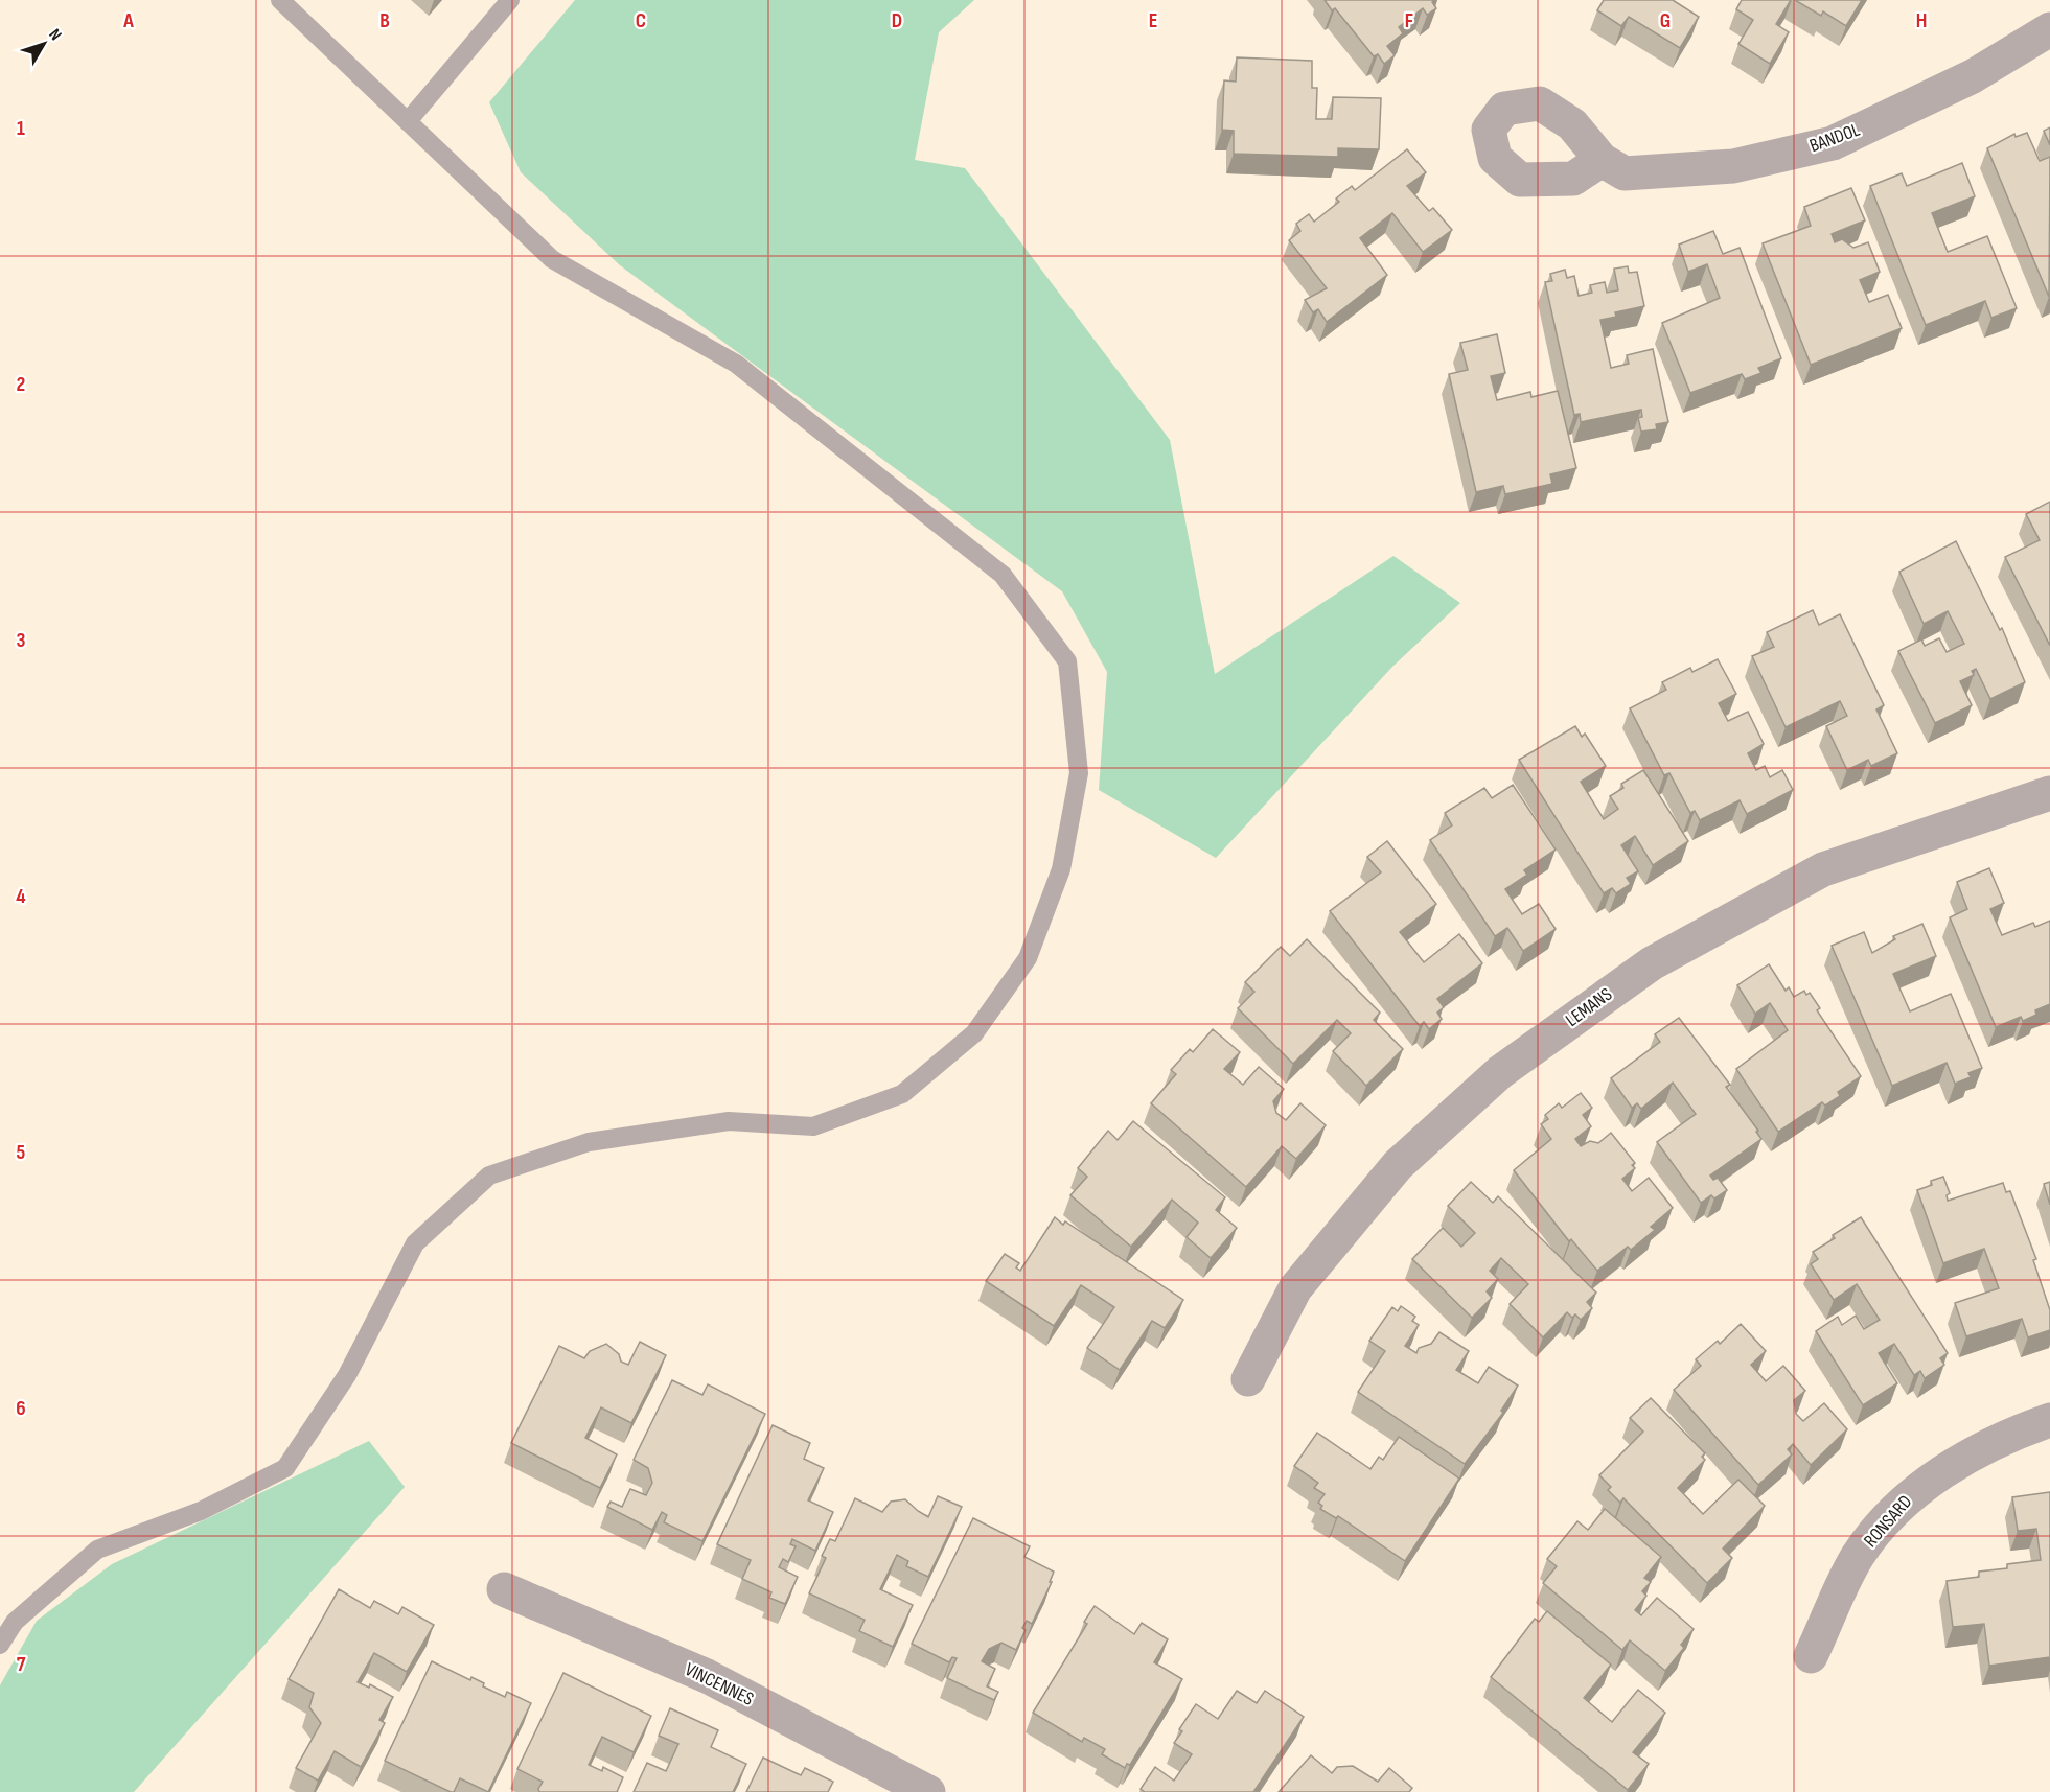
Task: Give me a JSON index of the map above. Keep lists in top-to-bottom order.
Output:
{
  "streets": {
    "street": [
      "BANDOL",
      "LEMANS",
      "RONSARD",
      "VINCENNES"
    ]
  },
  "north": "top right",
  "grid": {
    "columns": [
      "A",
      "B",
      "C",
      "D",
      "E",
      "F",
      "G",
      "H"
    ],
    "rows": [
      "1",
      "2",
      "3",
      "4",
      "5",
      "6",
      "7"
    ]
  }
}
